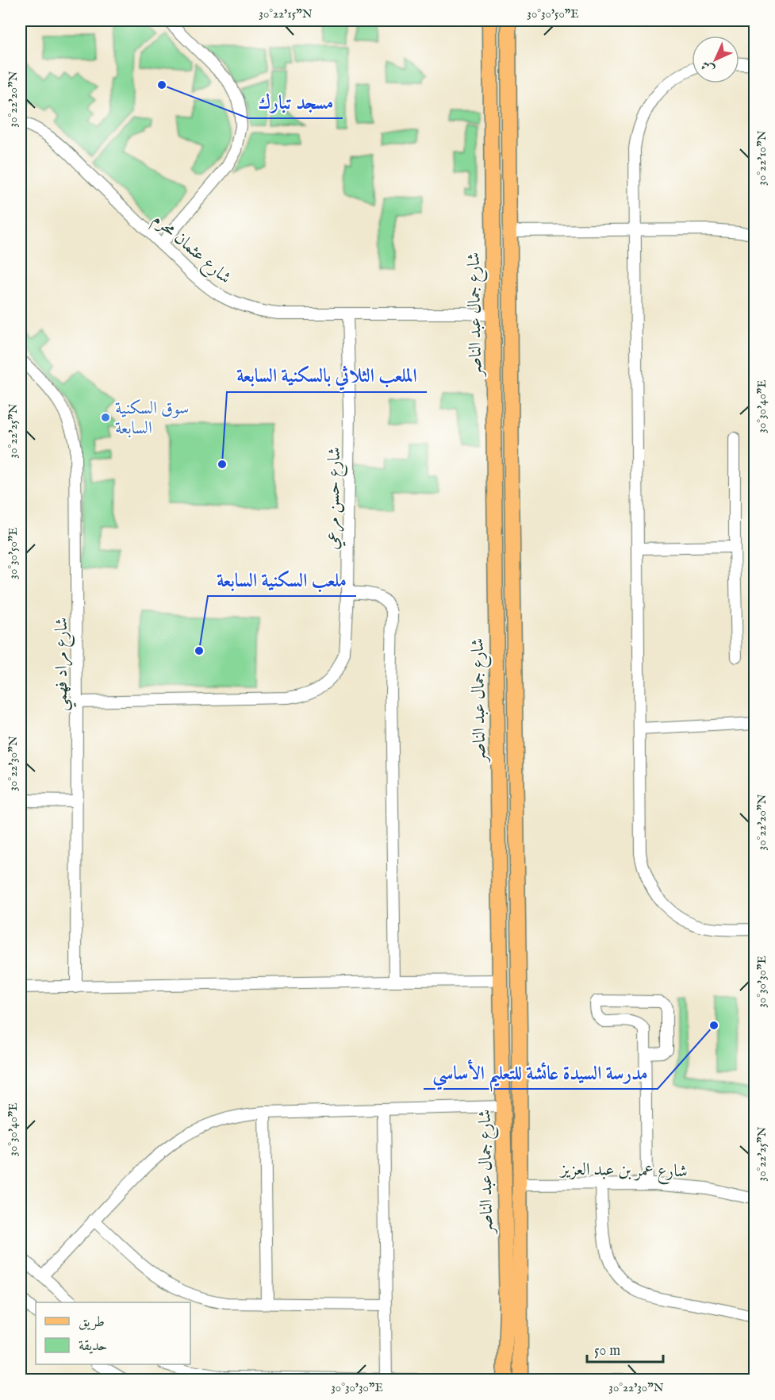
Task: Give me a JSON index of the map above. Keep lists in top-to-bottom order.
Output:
{
  "streets": {
    "main road": ["شارع جمال عبد الناصر"],
    "street": [
      "شارع عثمان محرم",
      "شارع حسن مرعي",
      "شارع مراد فهمي",
      "شارع عمر بن عبد العزيز"
    ]
  },
  "crossings": [
    ["شارع عثمان محرم", "شارع جمال عبد الناصر"],
    ["شارع عثمان محرم", "شارع حسن مرعي"],
    ["شارع جمال عبد الناصر", "شارع عمر بن عبد العزيز"],
    ["شارع حسن مرعي", "شارع مراد فهمي"]
  ],
  "places": [
    "مسجد تبارك",
    "سوق السكنية السابعة",
    "الملعب الثلاثي بالسكنية السابعة",
    "ملعب السكنية السابعة",
    "مدرسة السيدة عائشة للتعليم الأساسي"
  ],
  "legend": ["طريق", "حديقة"],
  "scale_bar": "50 m",
  "north": "bottom left",
  "coordinates": [
    "30°22'15\"N",
    "30°30'50\"E",
    "30°22'20\"N",
    "30°22'10\"N",
    "30°30'40\"E",
    "30°22'25\"N",
    "30°22'30\"N",
    "30°30'30\"E"
  ]
}
